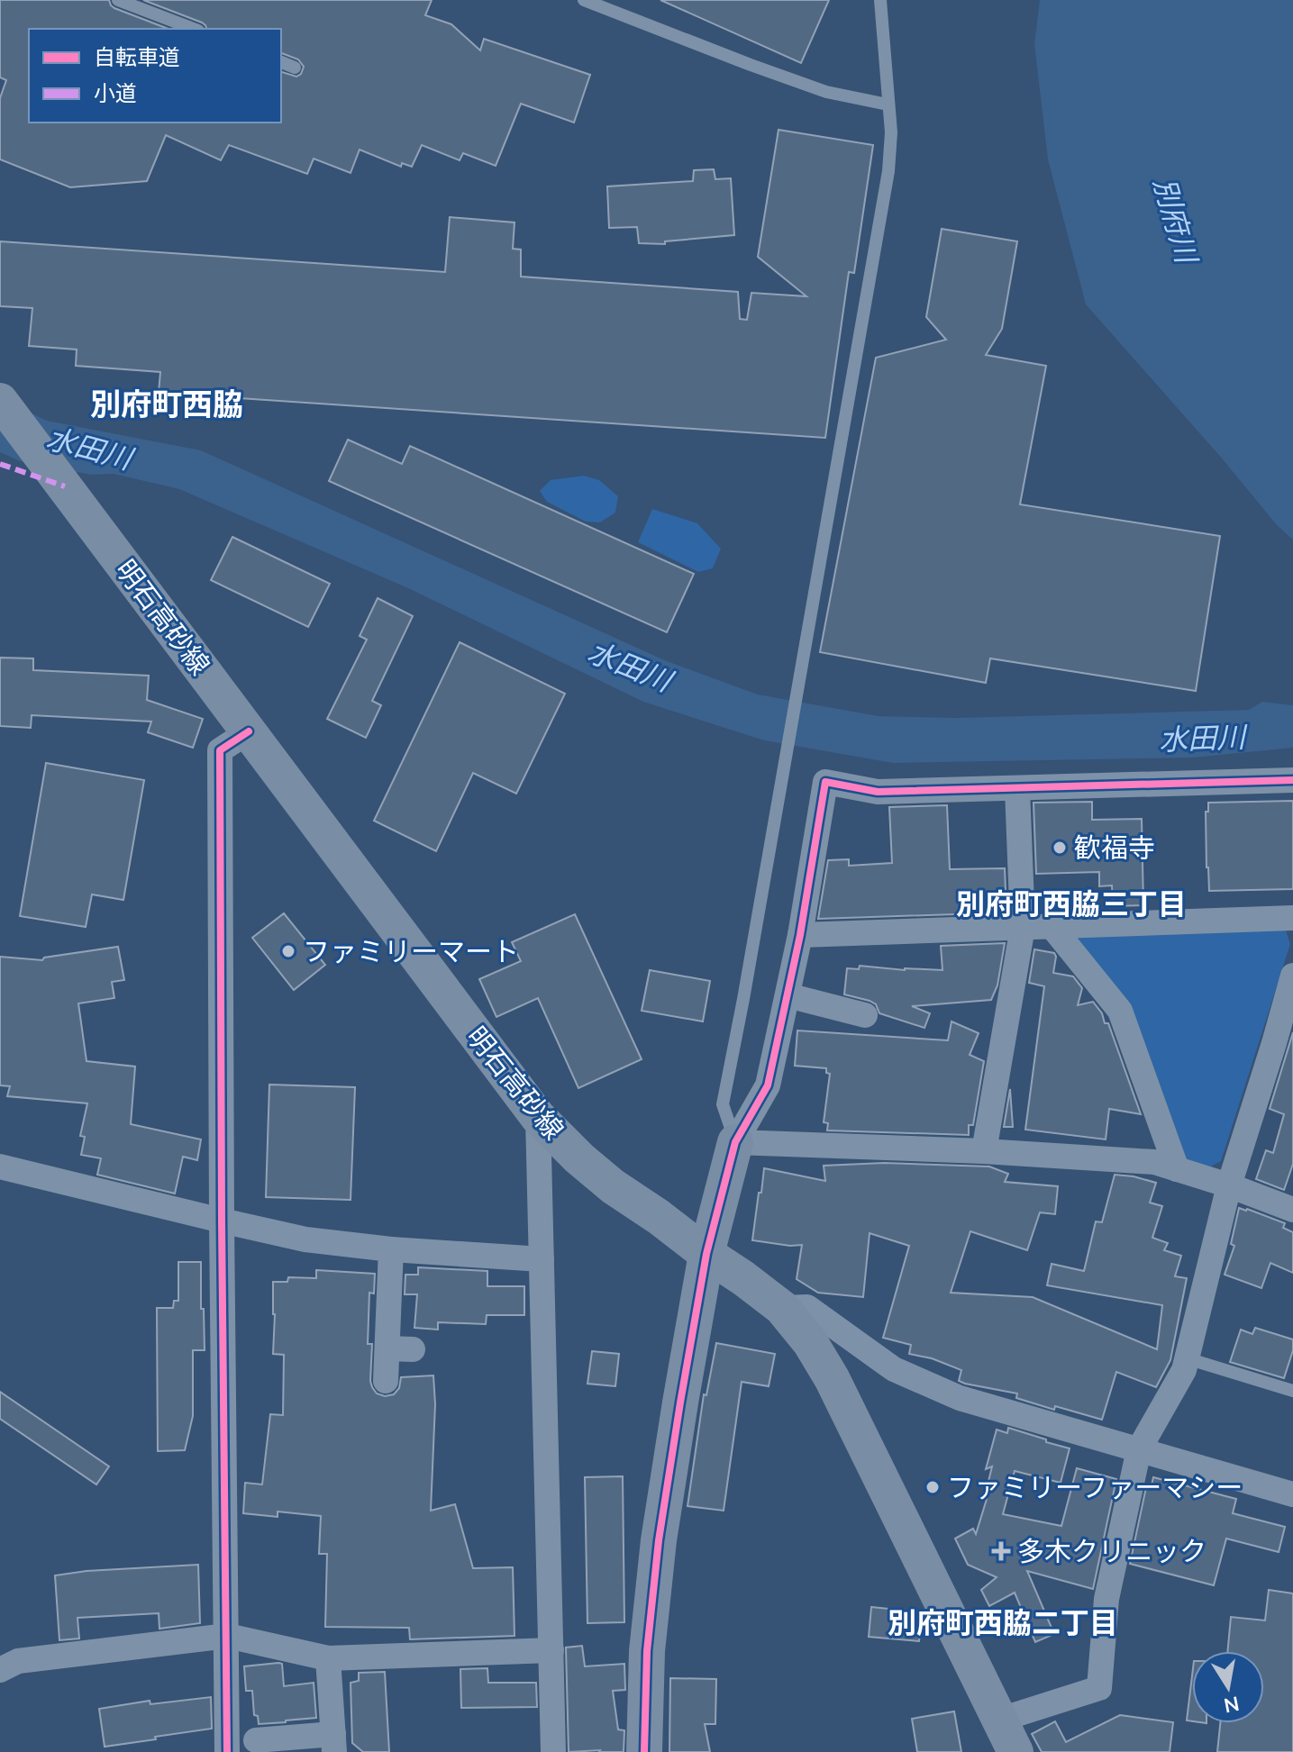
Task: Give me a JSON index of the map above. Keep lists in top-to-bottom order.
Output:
{
  "streets": {
    "main road": ["明石高砂線"]
  },
  "districts": ["別府町西脇", "別府町西脇三丁目", "別府町西脇二丁目"],
  "water": ["別府川", "水田川"],
  "places": {
    "other": ["歓福寺", "ファミリーマート", "ファミリーファーマシー"],
    "health": ["多木クリニック"]
  },
  "legend": ["自転車道", "小道"],
  "north": "bottom"
}
